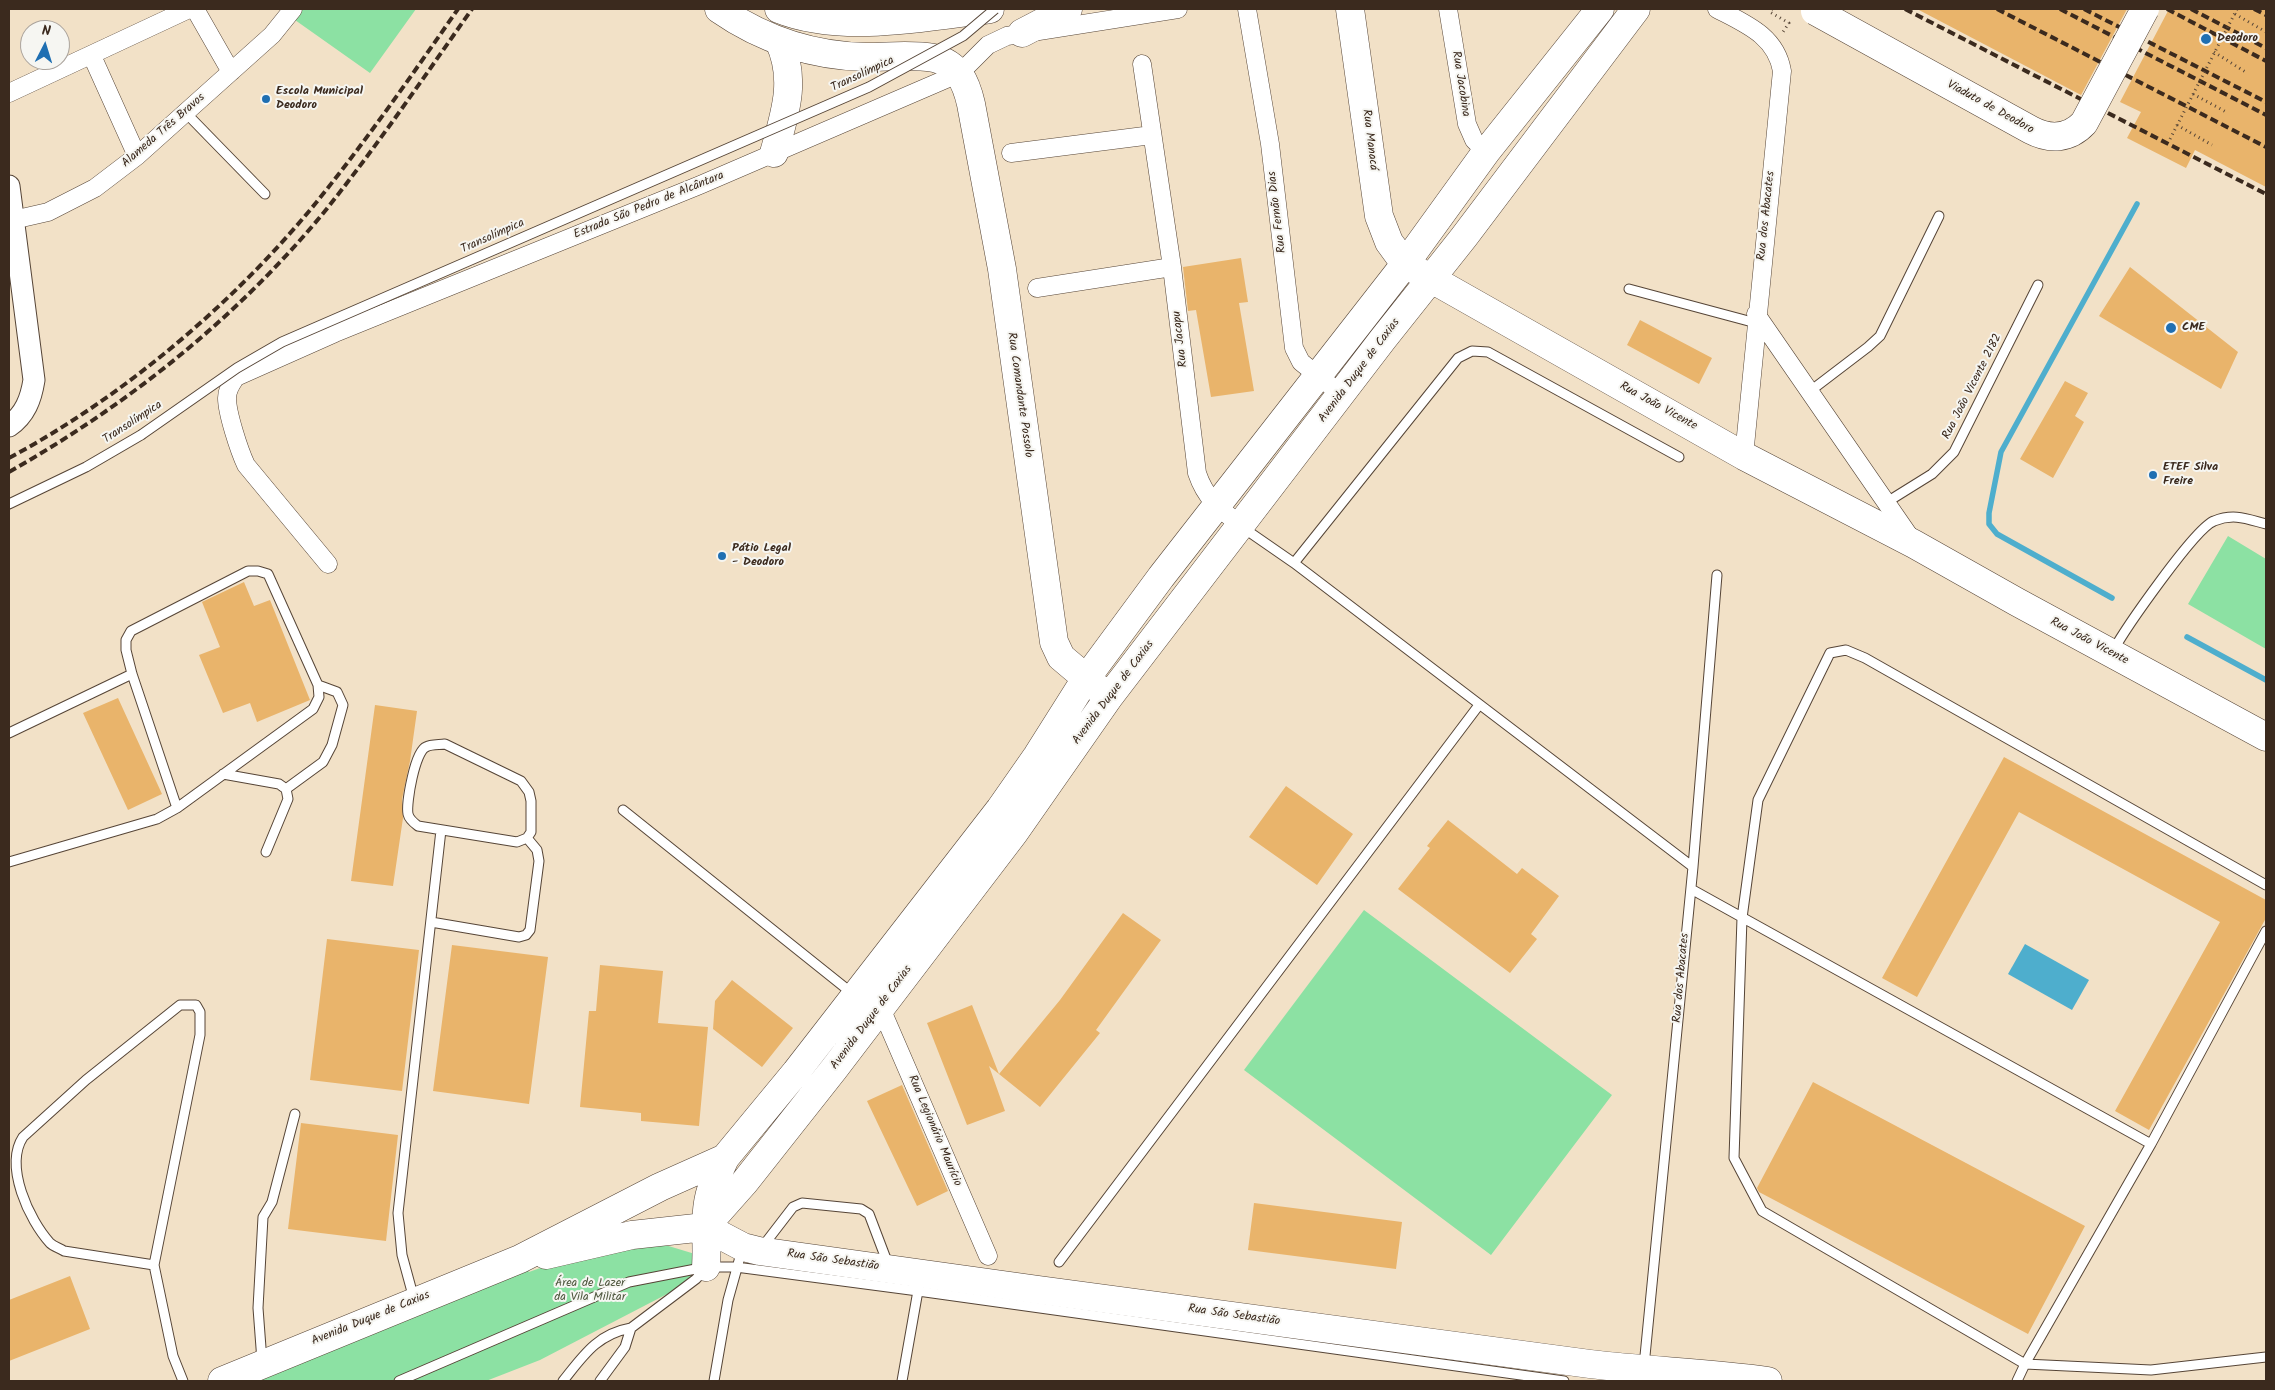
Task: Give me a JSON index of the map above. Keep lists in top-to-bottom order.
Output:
{
  "streets": {
    "main road": [
      "Viaduto de Deodoro",
      "Rua Manacá",
      "Avenida Duque de Caxias",
      "Rua Comandante Possolo",
      "Rua João Vicente",
      "Rua São Sebastião"
    ],
    "street": [
      "Rua Jacobina",
      "Alameda Três Bravos",
      "Estrada São Pedro de Alcântara",
      "Rua Fernão Dias",
      "Rua dos Abacates",
      "Rua Jacapu",
      "Rua Legionário Maurício"
    ],
    "lane": ["Transolímpica", "Rua João Vicente 2182"]
  },
  "crossings": [
    ["Rua Jacobina", "Avenida Duque de Caxias"],
    ["Rua Manacá", "Avenida Duque de Caxias"],
    ["Rua Manacá", "Rua João Vicente"],
    ["Estrada São Pedro de Alcântara", "Rua Comandante Possolo"],
    ["Rua Fernão Dias", "Avenida Duque de Caxias"],
    ["Rua dos Abacates", "Rua João Vicente"],
    ["Rua dos Abacates", "Rua São Sebastião"],
    ["Rua Jacapu", "Avenida Duque de Caxias"],
    ["Avenida Duque de Caxias", "Rua Comandante Possolo"],
    ["Avenida Duque de Caxias", "Rua João Vicente"],
    ["Avenida Duque de Caxias", "Rua Legionário Maurício"],
    ["Avenida Duque de Caxias", "Rua São Sebastião"],
    ["Rua João Vicente 2182", "Rua João Vicente"]
  ],
  "parks": ["Área de Lazer da Vila Militar"],
  "places": [
    "Deodoro",
    "Escola Municipal Deodoro",
    "CME",
    "ETEF Silva Freire",
    "Pátio Legal - Deodoro"
  ],
  "north": "top"
}
